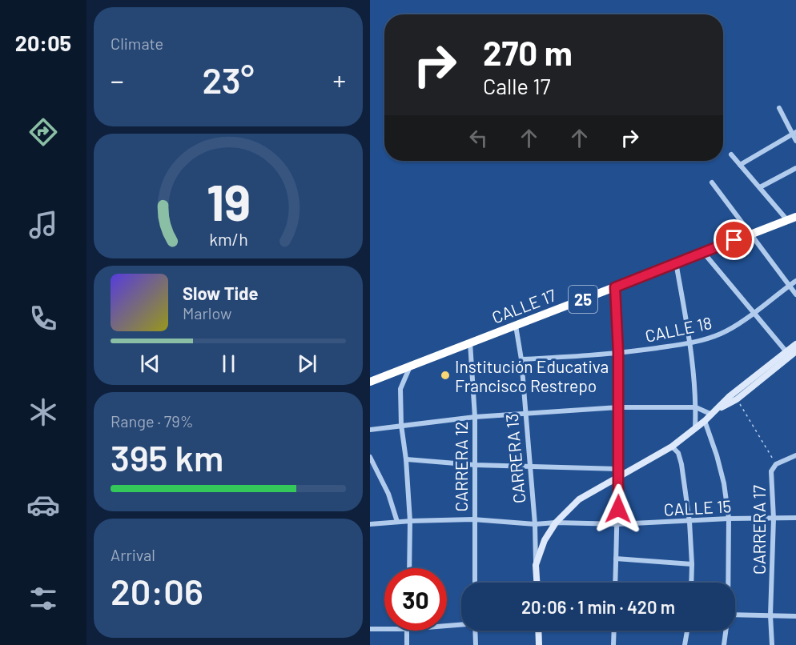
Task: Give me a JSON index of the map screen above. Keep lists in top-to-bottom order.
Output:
{
  "streets": {
    "highway": ["25", "CALLE 17"],
    "street": [
      "CALLE 18",
      "CARRERA 13",
      "CARRERA 12",
      "CALLE 15",
      "CARRERA 17"
    ]
  },
  "crossings": [
    ["CALLE 17", "CARRERA 13"],
    ["CALLE 17", "CARRERA 12"],
    ["CALLE 18", "CARRERA 13"],
    ["CARRERA 13", "CALLE 15"],
    ["CARRERA 12", "CALLE 15"],
    ["CALLE 15", "CARRERA 17"]
  ],
  "places": ["Institución Educativa Francisco Restrepo"],
  "page": {
    "tabs": "20:05",
    "tile": [
      "Climate",
      ["Range · 79%", "395 km"],
      ["Arrival", "20:06"]
    ],
    "turn": ["270 m", "Calle 17"],
    "heat": ["−", "23°", "+"],
    "song": ["Slow Tide", "Marlow"],
    "limit": "30",
    "trip": "20:06 · 1 min · 420 m",
    "gauge": ["19", "km/h"]
  }
}
